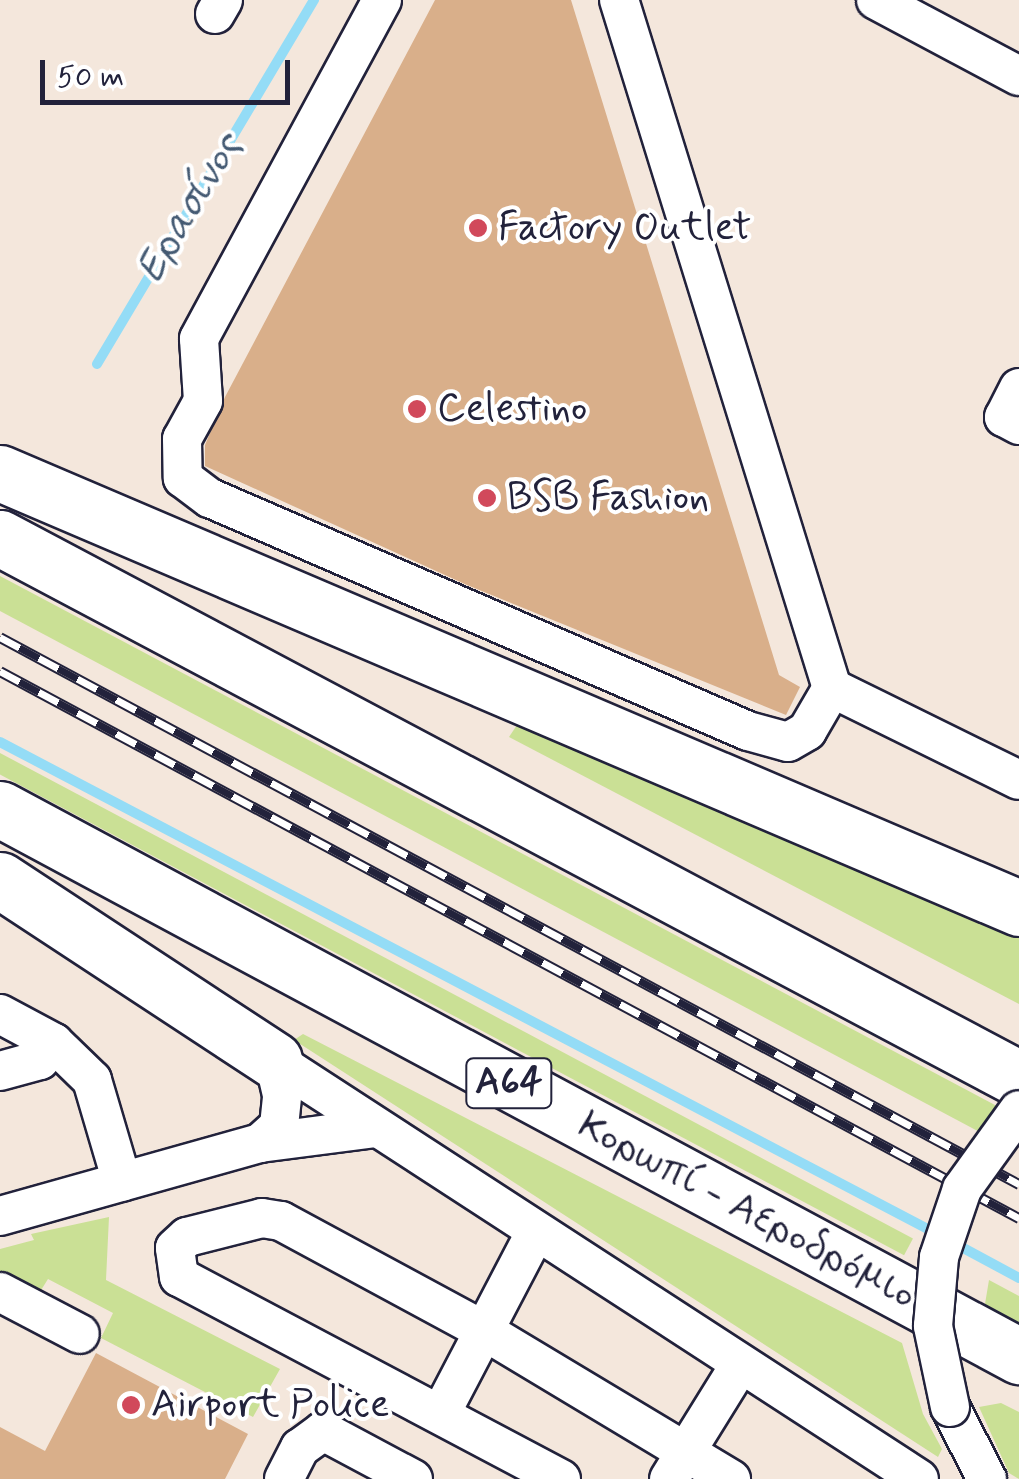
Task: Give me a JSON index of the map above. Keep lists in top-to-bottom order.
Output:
{
  "streets": {
    "highway": ["Α64", "Κορωπί - Αεροδρόμιο"]
  },
  "water": ["Ερασίνος"],
  "places": [
    "Factory Outlet",
    "Celestino",
    "BSB Fashion",
    "Airport Police"
  ],
  "scale_bar": "50 m"
}
